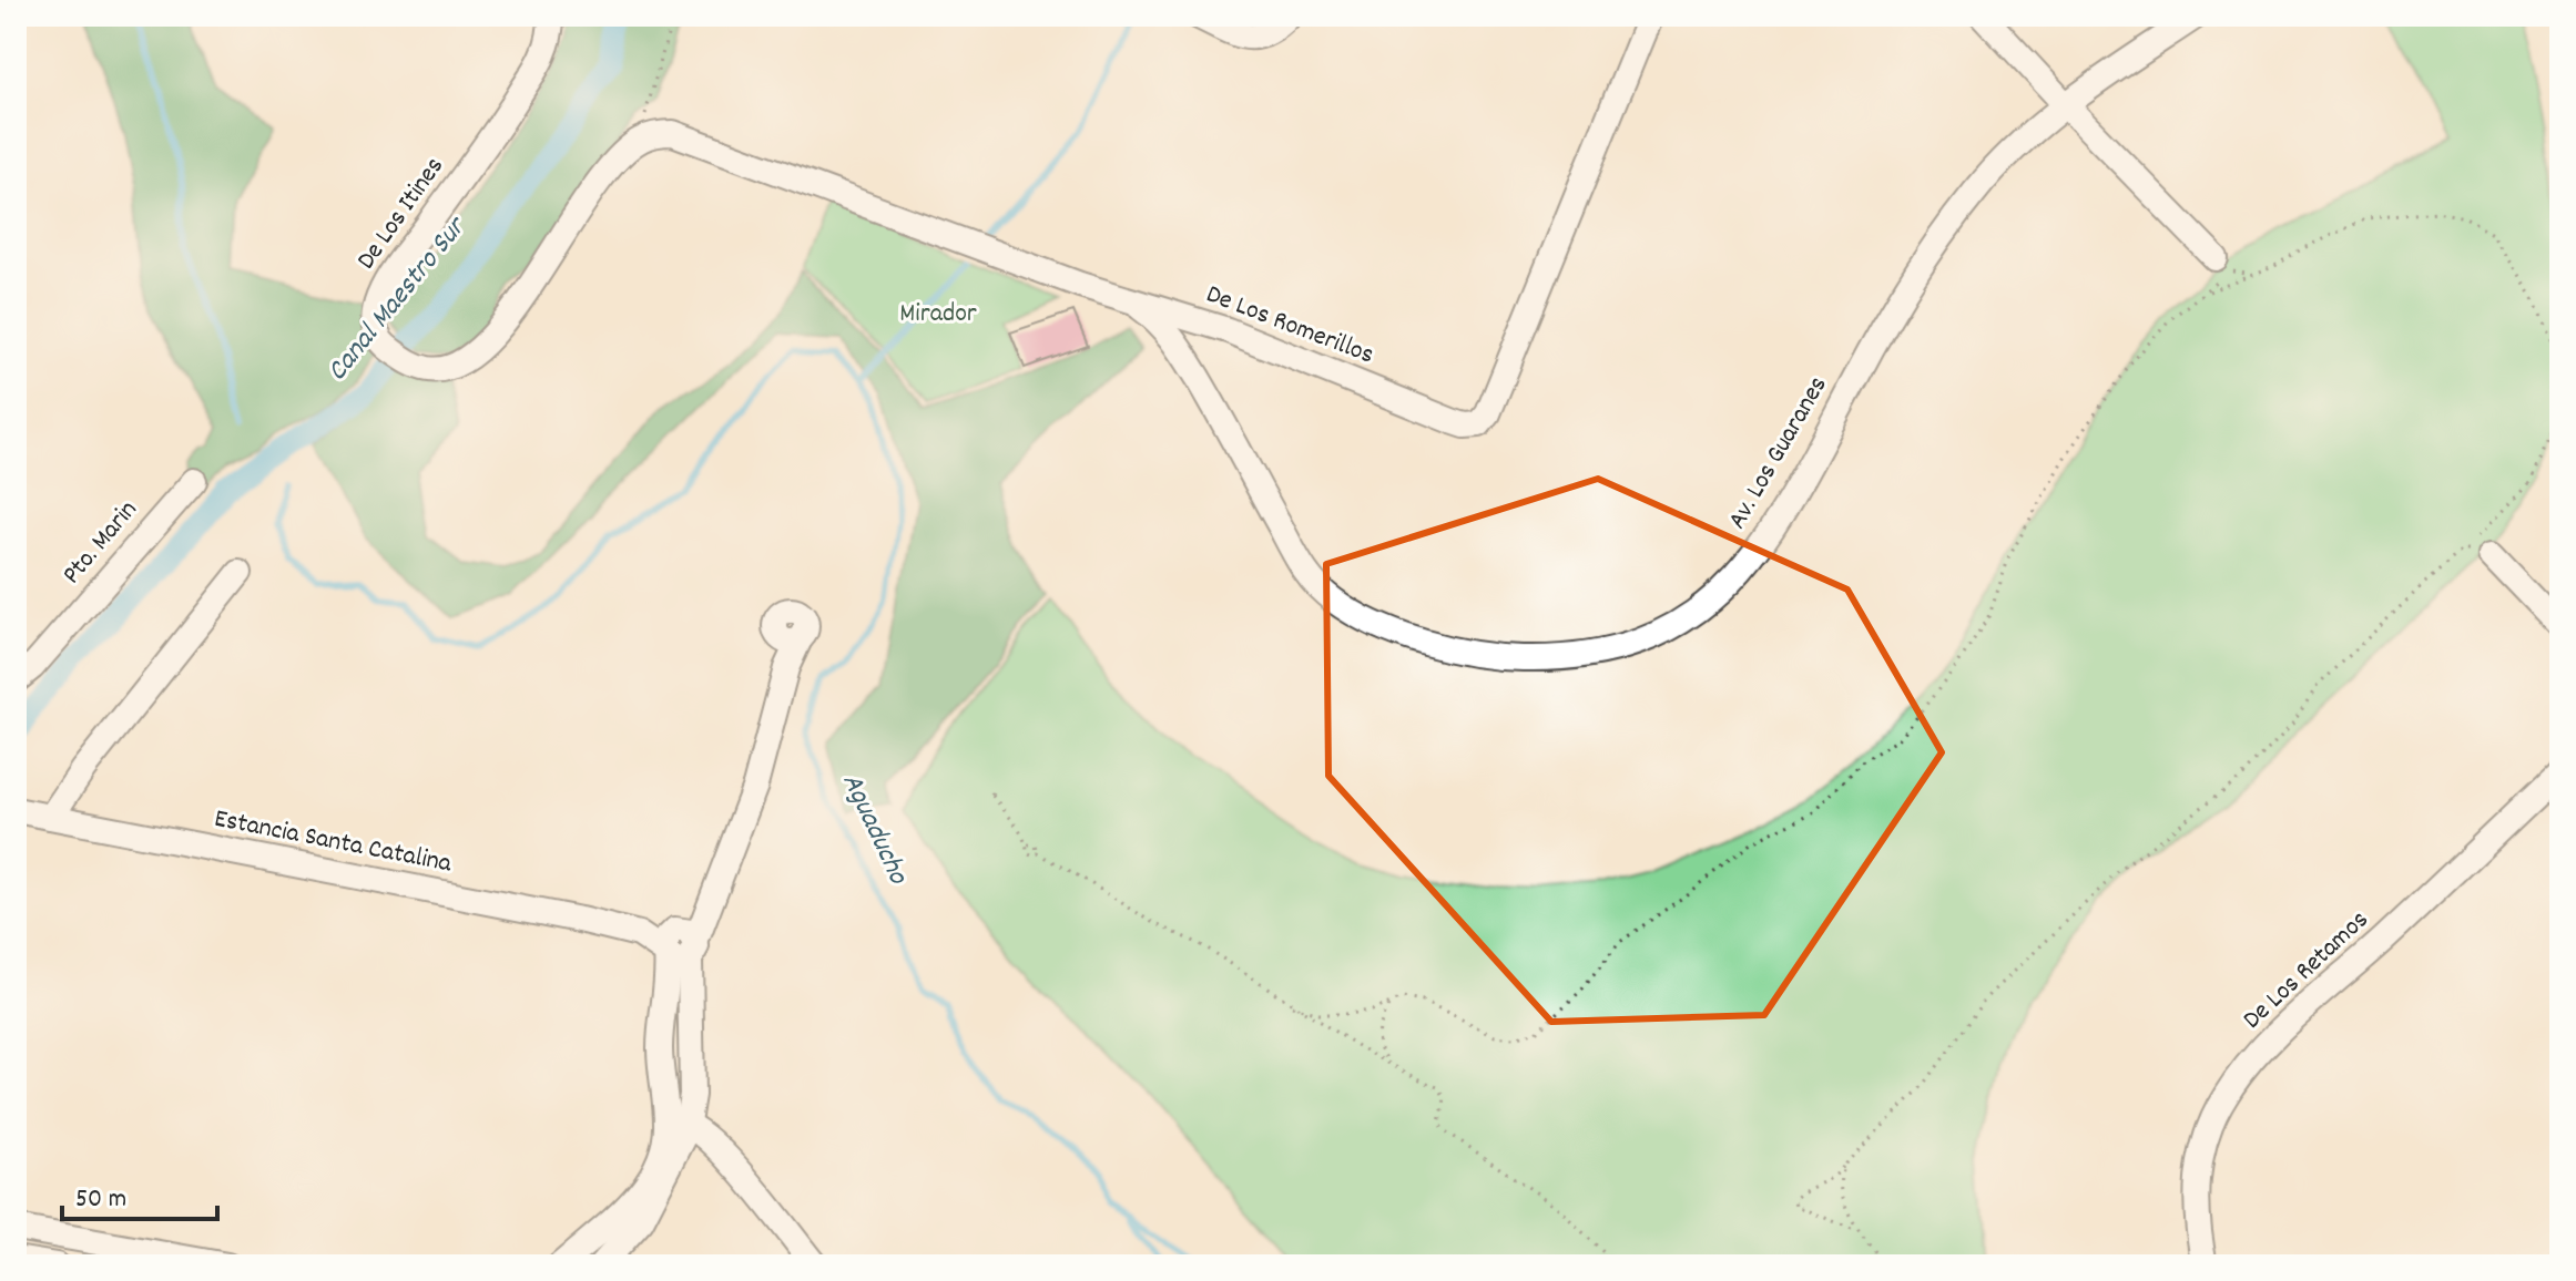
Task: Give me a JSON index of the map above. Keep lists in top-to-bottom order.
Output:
{
  "streets": {
    "street": [
      "De Los Itines",
      "De Los Romerillos",
      "Av. Los Guaranes",
      "Pto. Marin",
      "Estancia Santa Catalina",
      "De Los Retamos"
    ]
  },
  "crossings": [
    ["De Los Itines", "De Los Romerillos"],
    ["De Los Romerillos", "Av. Los Guaranes"]
  ],
  "water": ["Canal Maestro Sur", "Aguaducho"],
  "parks": ["Mirador"],
  "scale_bar": "50 m"
}
